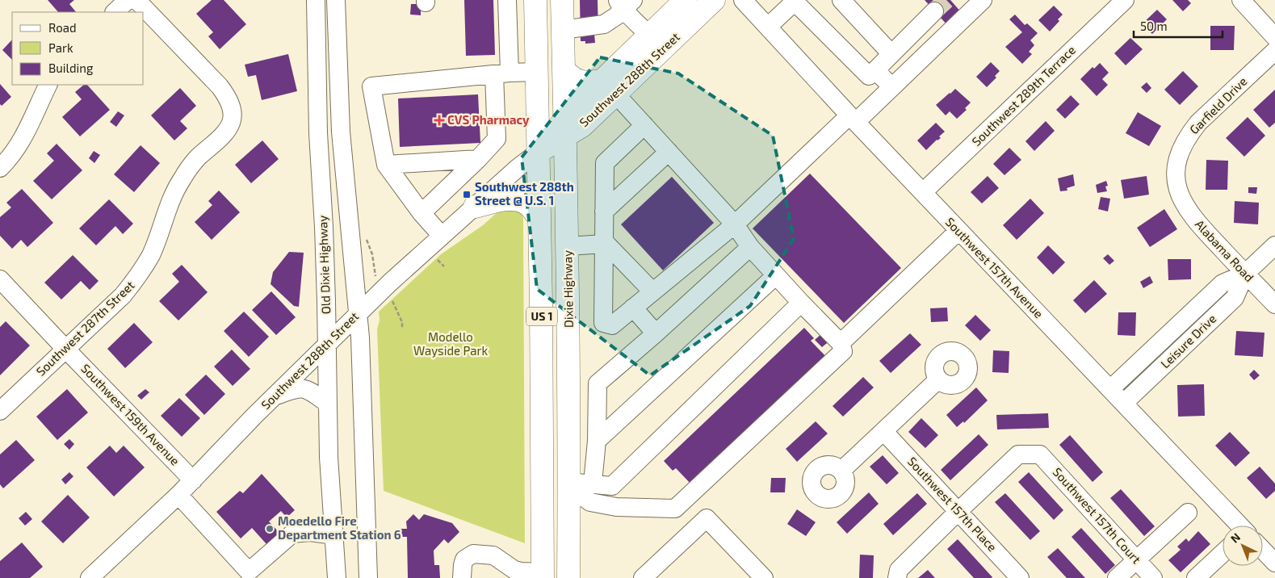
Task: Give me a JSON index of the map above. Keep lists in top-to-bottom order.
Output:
{
  "streets": {
    "main road": ["Southwest 288th Street", "Dixie Highway", "US 1"],
    "street": [
      "Southwest 289th Terrace",
      "Garfield Drive",
      "Alabama Road",
      "Old Dixie Highway",
      "Southwest 157th Avenue",
      "Southwest 287th Street",
      "Leisure Drive",
      "Southwest 159th Avenue",
      "Southwest 157th Place",
      "Southwest 157th Court"
    ]
  },
  "crossings": [
    ["Southwest 288th Street", "Old Dixie Highway"],
    ["Southwest 288th Street", "Dixie Highway"],
    ["Southwest 288th Street", "US 1"],
    ["Southwest 288th Street", "Southwest 159th Avenue"],
    ["Southwest 289th Terrace", "Southwest 157th Avenue"],
    ["Garfield Drive", "Alabama Road"],
    ["Alabama Road", "Leisure Drive"],
    ["Southwest 157th Avenue", "Leisure Drive"],
    ["Southwest 287th Street", "Southwest 159th Avenue"],
    ["Southwest 157th Place", "Southwest 157th Court"]
  ],
  "parks": ["Modello Wayside Park"],
  "places": {
    "health": ["CVS Pharmacy"],
    "transit": ["Southwest 288th Street @ U.S. 1"],
    "other": ["Moedello Fire Department Station 6"]
  },
  "legend": ["Road", "Park", "Building"],
  "scale_bar": "50 m",
  "north": "top left"
}
